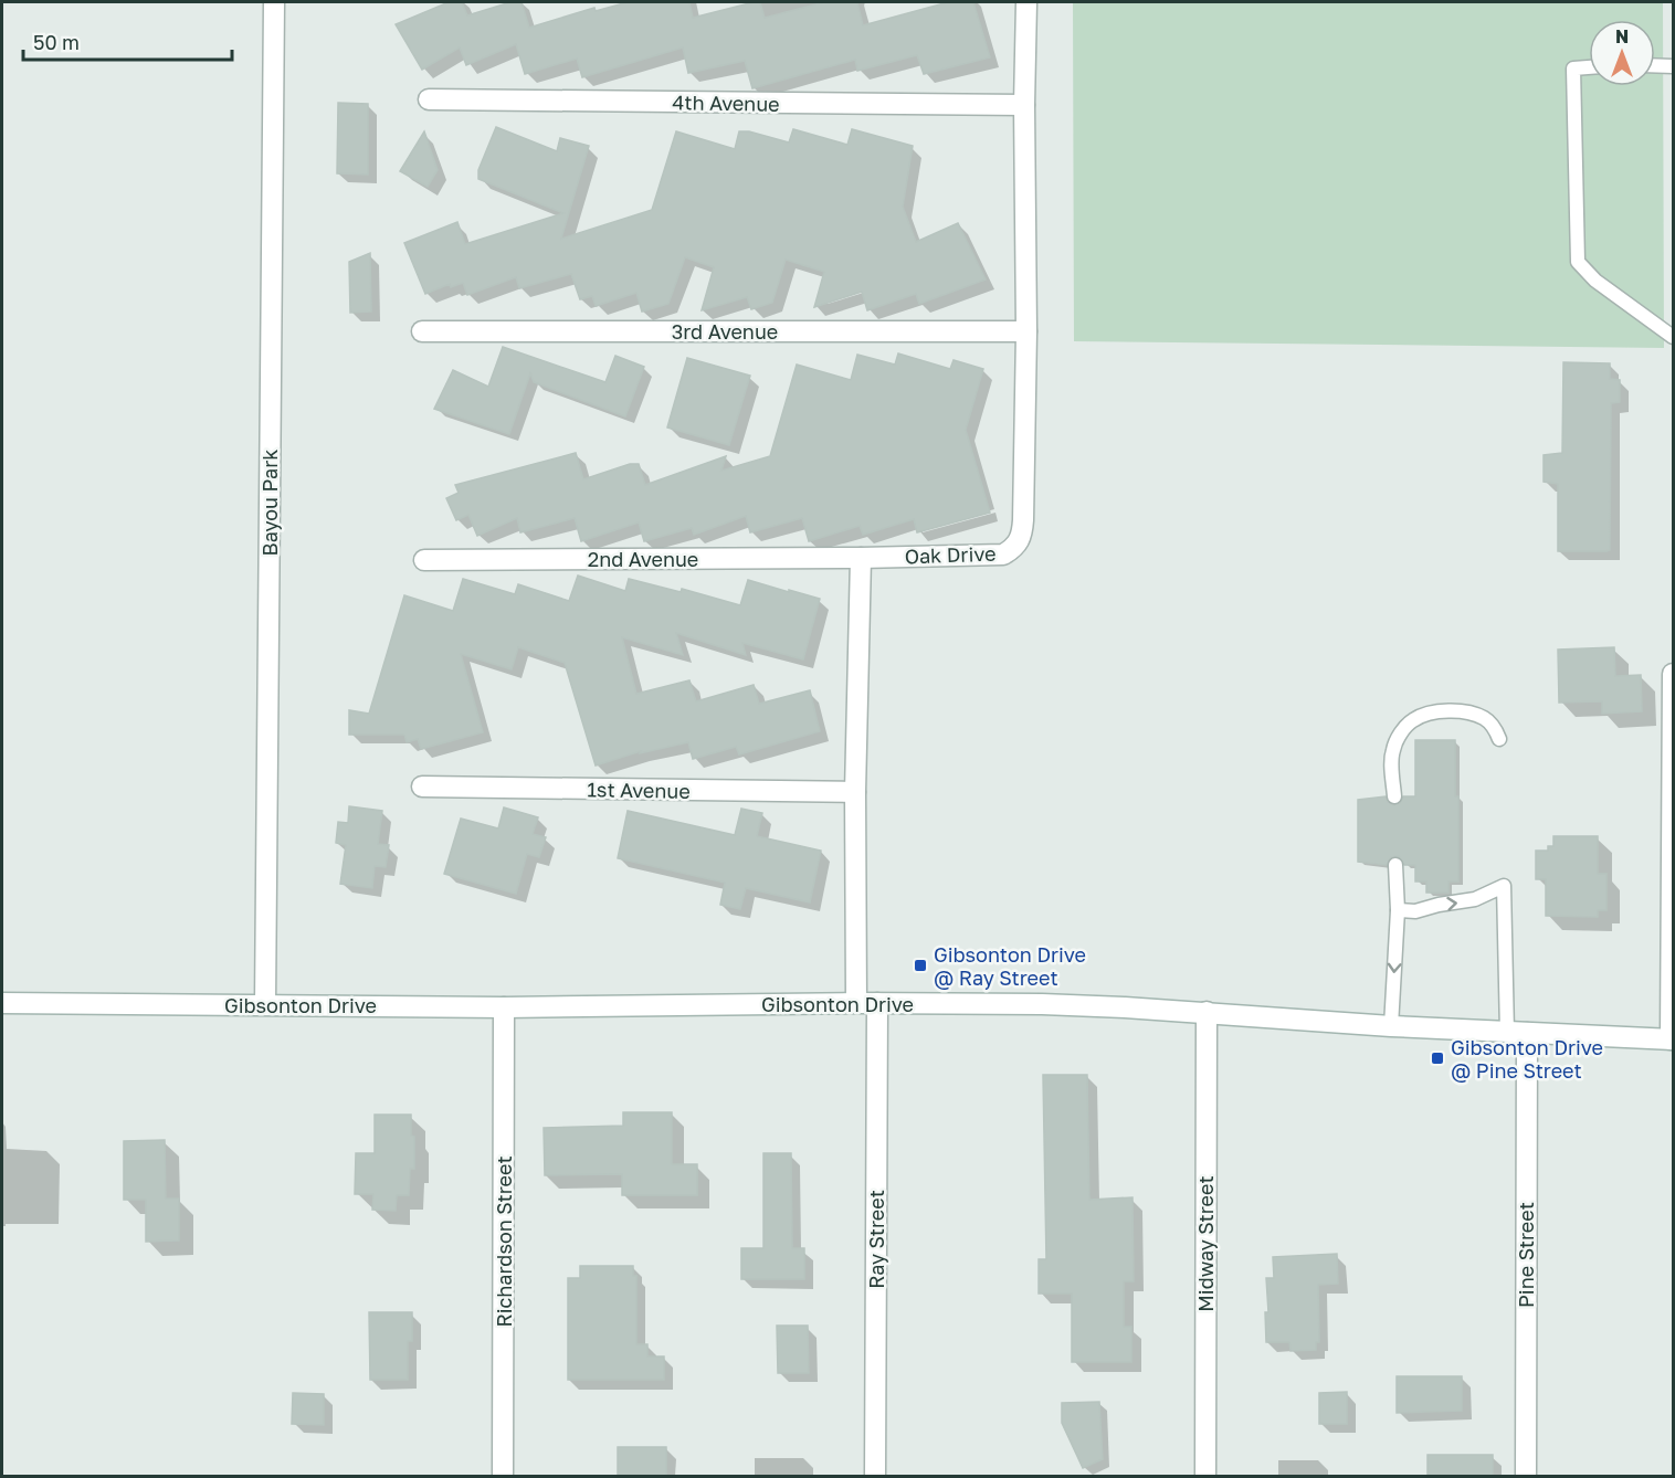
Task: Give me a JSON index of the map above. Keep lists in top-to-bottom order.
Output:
{
  "streets": {
    "street": [
      "4th Avenue",
      "3rd Avenue",
      "Bayou Park",
      "Oak Drive",
      "2nd Avenue",
      "1st Avenue",
      "Gibsonton Drive",
      "Ray Street",
      "Richardson Street",
      "Midway Street",
      "Pine Street"
    ]
  },
  "crossings": [
    ["4th Avenue", "Oak Drive"],
    ["3rd Avenue", "Oak Drive"],
    ["Bayou Park", "Gibsonton Drive"],
    ["Oak Drive", "2nd Avenue"],
    ["Gibsonton Drive", "Ray Street"],
    ["Gibsonton Drive", "Richardson Street"],
    ["Gibsonton Drive", "Midway Street"],
    ["Gibsonton Drive", "Pine Street"]
  ],
  "places": {
    "transit": ["Gibsonton Drive @ Ray Street", "Gibsonton Drive @ Pine Street"]
  },
  "scale_bar": "50 m",
  "north": "top"
}
